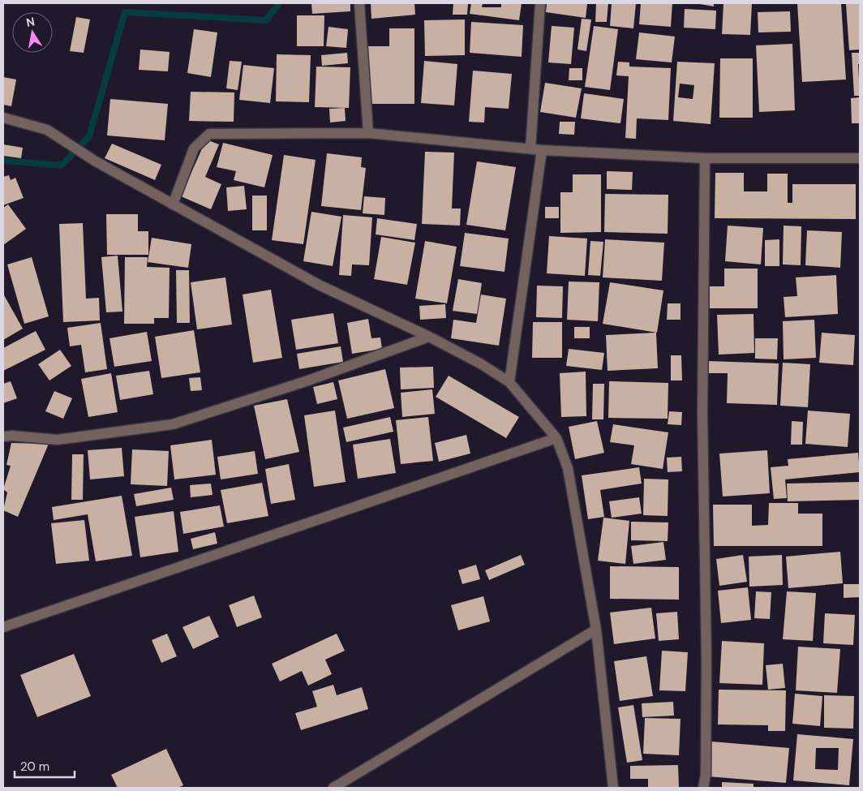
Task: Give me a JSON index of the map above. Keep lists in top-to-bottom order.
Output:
{
  "scale_bar": "20 m",
  "north": "top"
}
